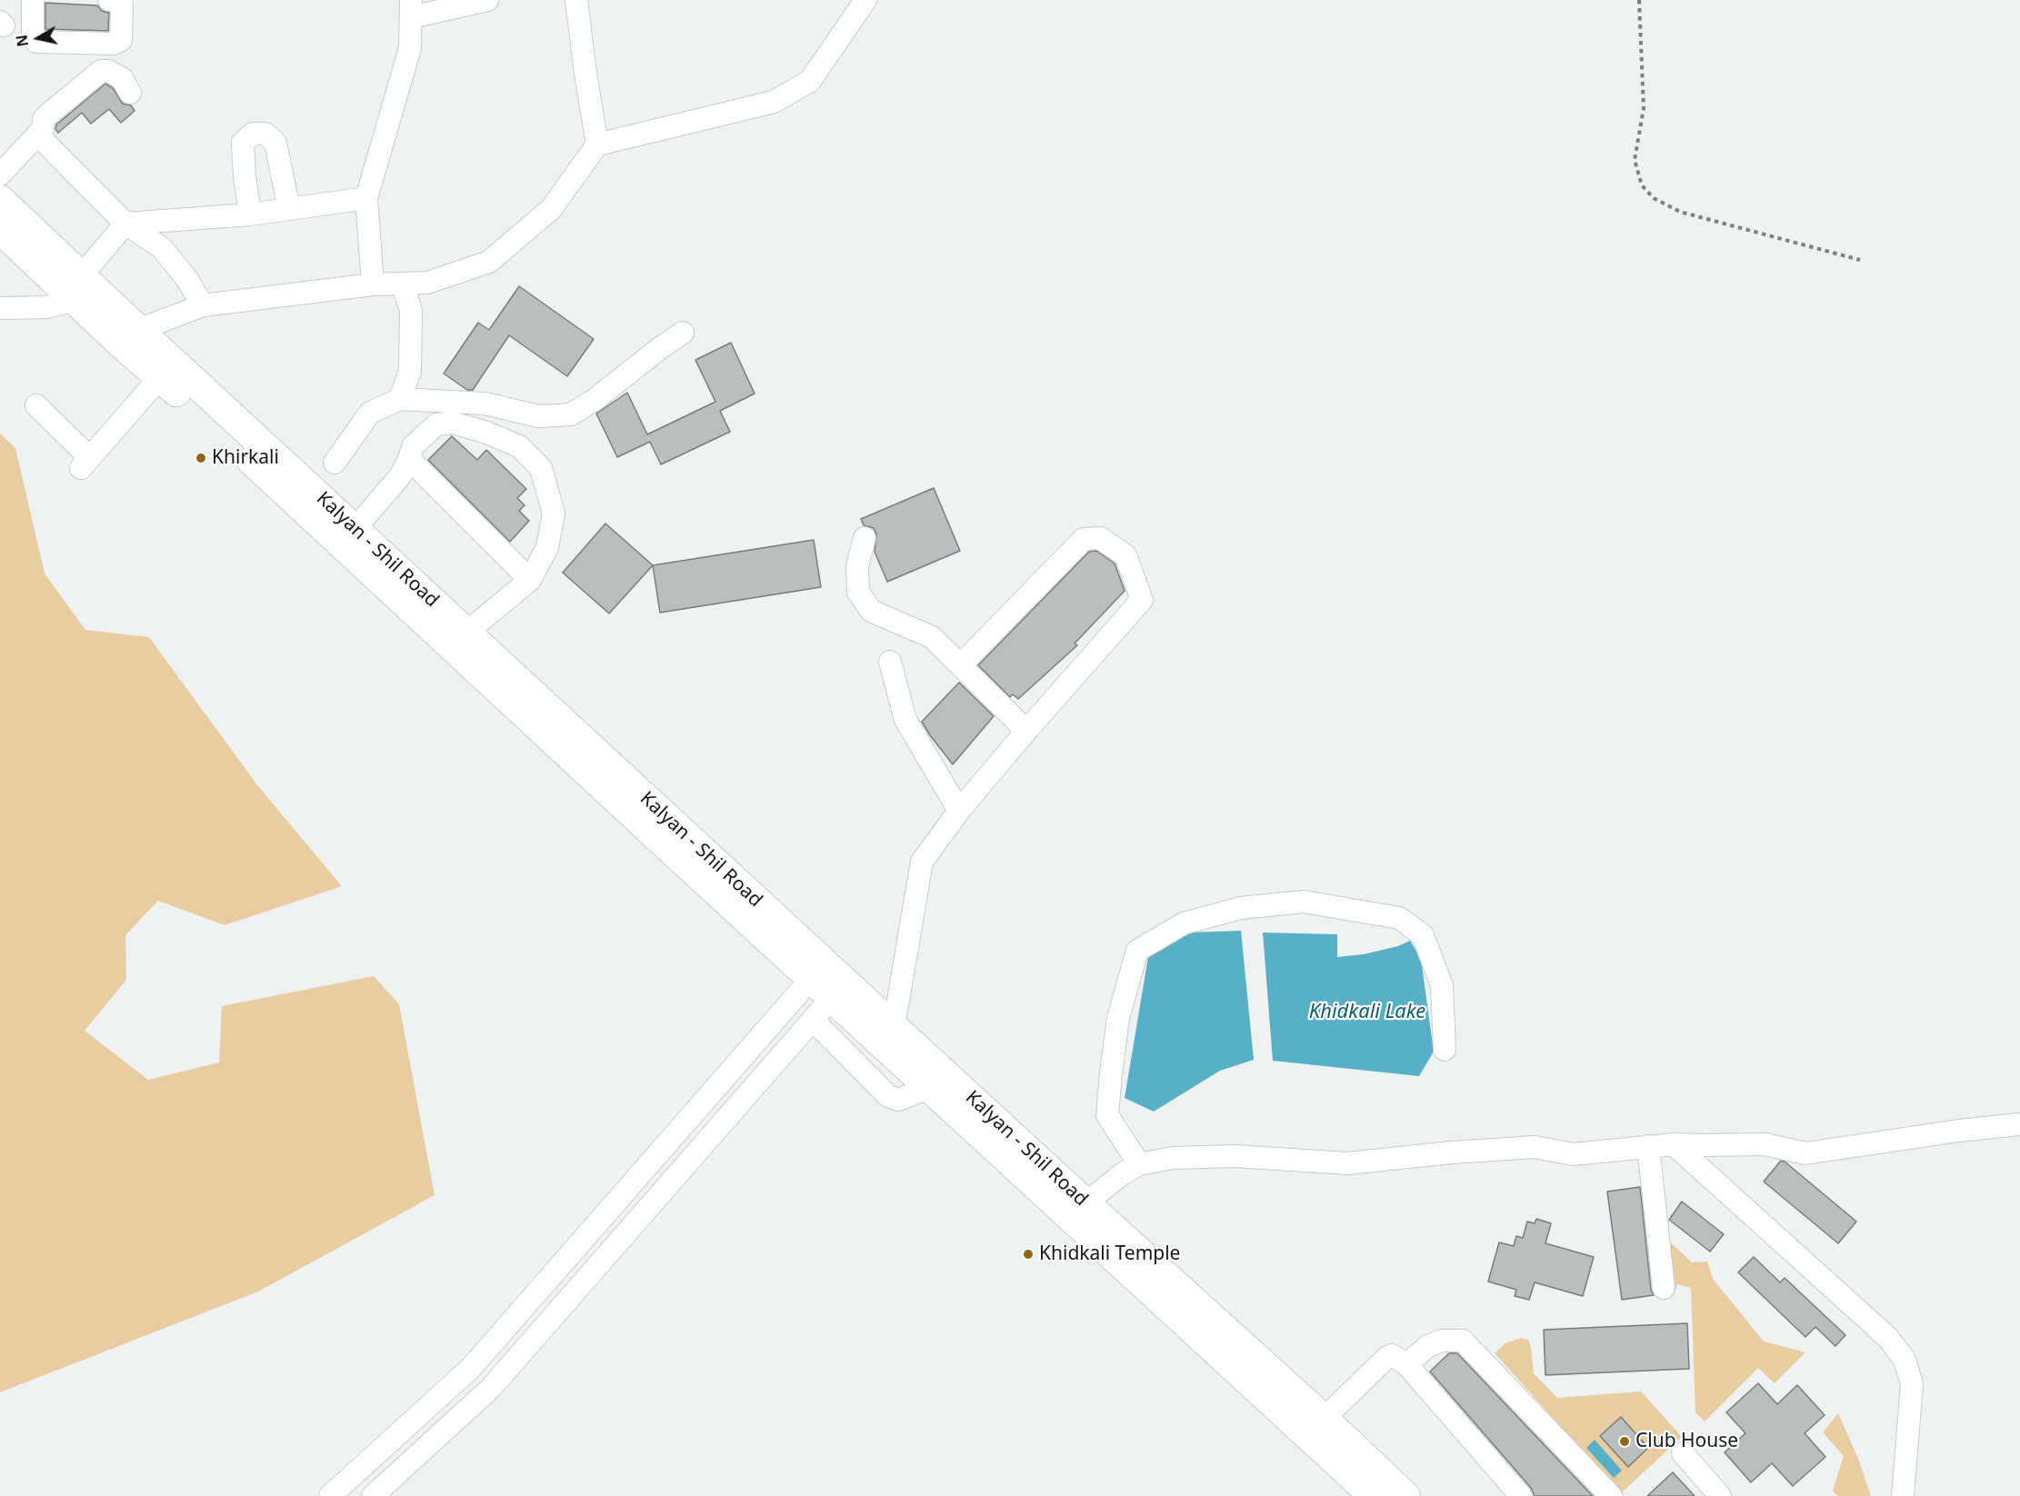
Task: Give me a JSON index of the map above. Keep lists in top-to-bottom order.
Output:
{
  "streets": {
    "main road": ["Kalyan - Shil Road"]
  },
  "water": ["Khidkali Lake"],
  "places": ["Khirkali", "Khidkali Temple", "Club House"],
  "north": "left"
}
